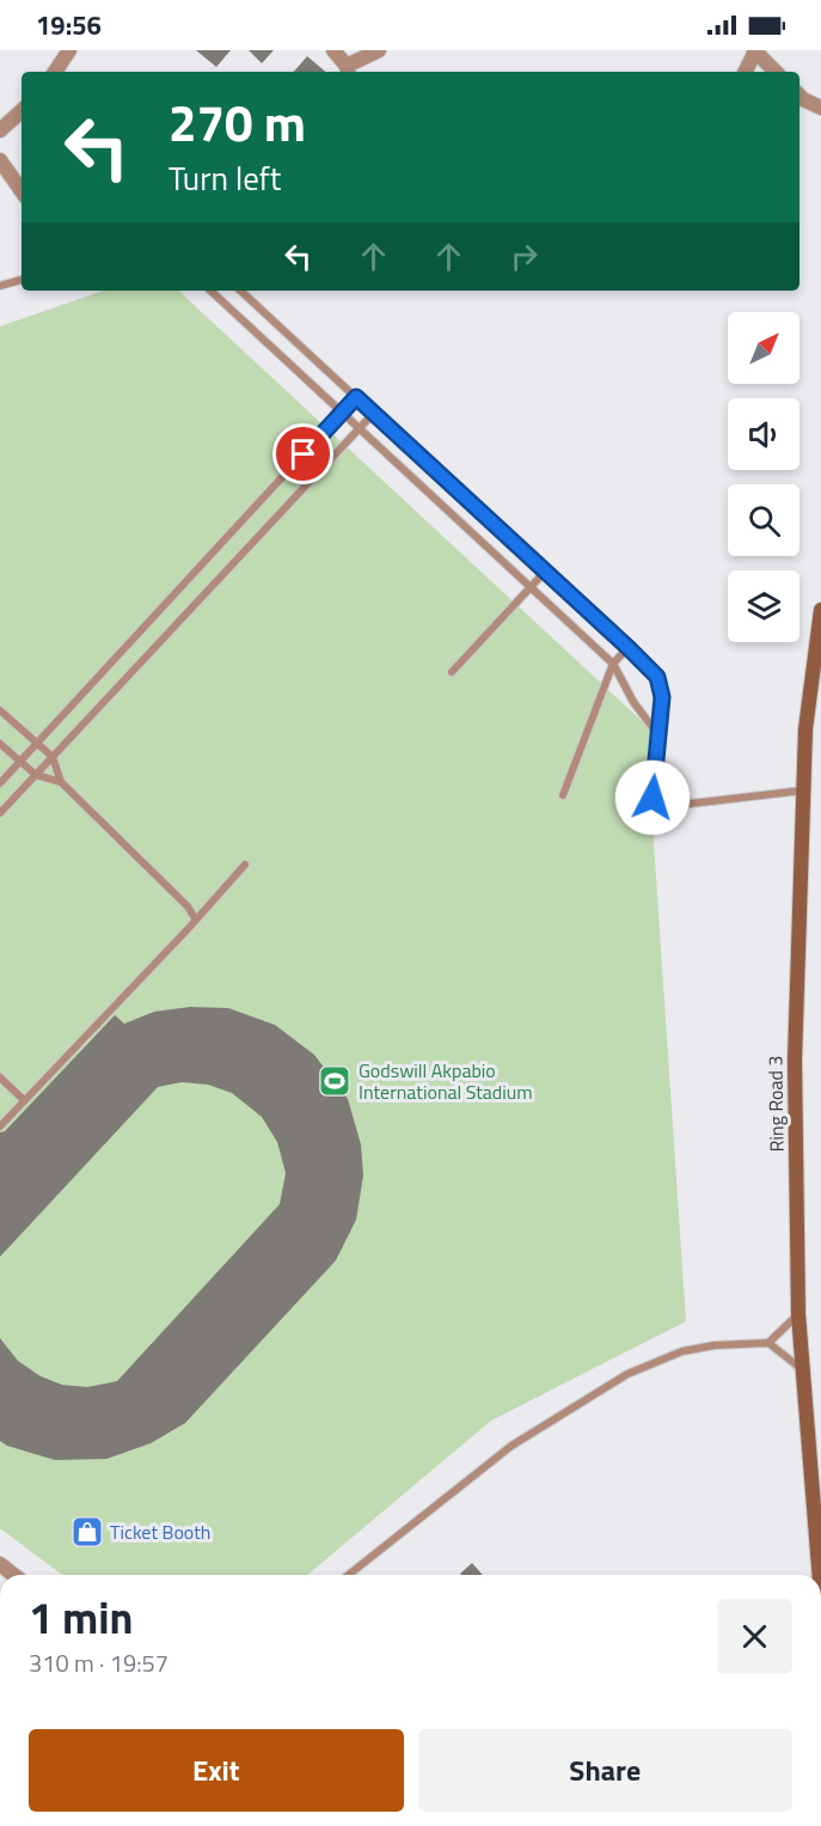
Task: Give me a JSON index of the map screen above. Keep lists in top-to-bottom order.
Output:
{
  "streets": {
    "main road": ["Ring Road 3"]
  },
  "places": {
    "sports": ["Godswill Akpabio International Stadium"],
    "shop": ["Ticket Booth"]
  },
  "north": "top right",
  "page": {
    "status": "19:56",
    "turn": ["270 m", "Turn left"],
    "heading": ["1 min", "310 m · 19:57"],
    "buttons": ["Exit", "Share"]
  }
}
